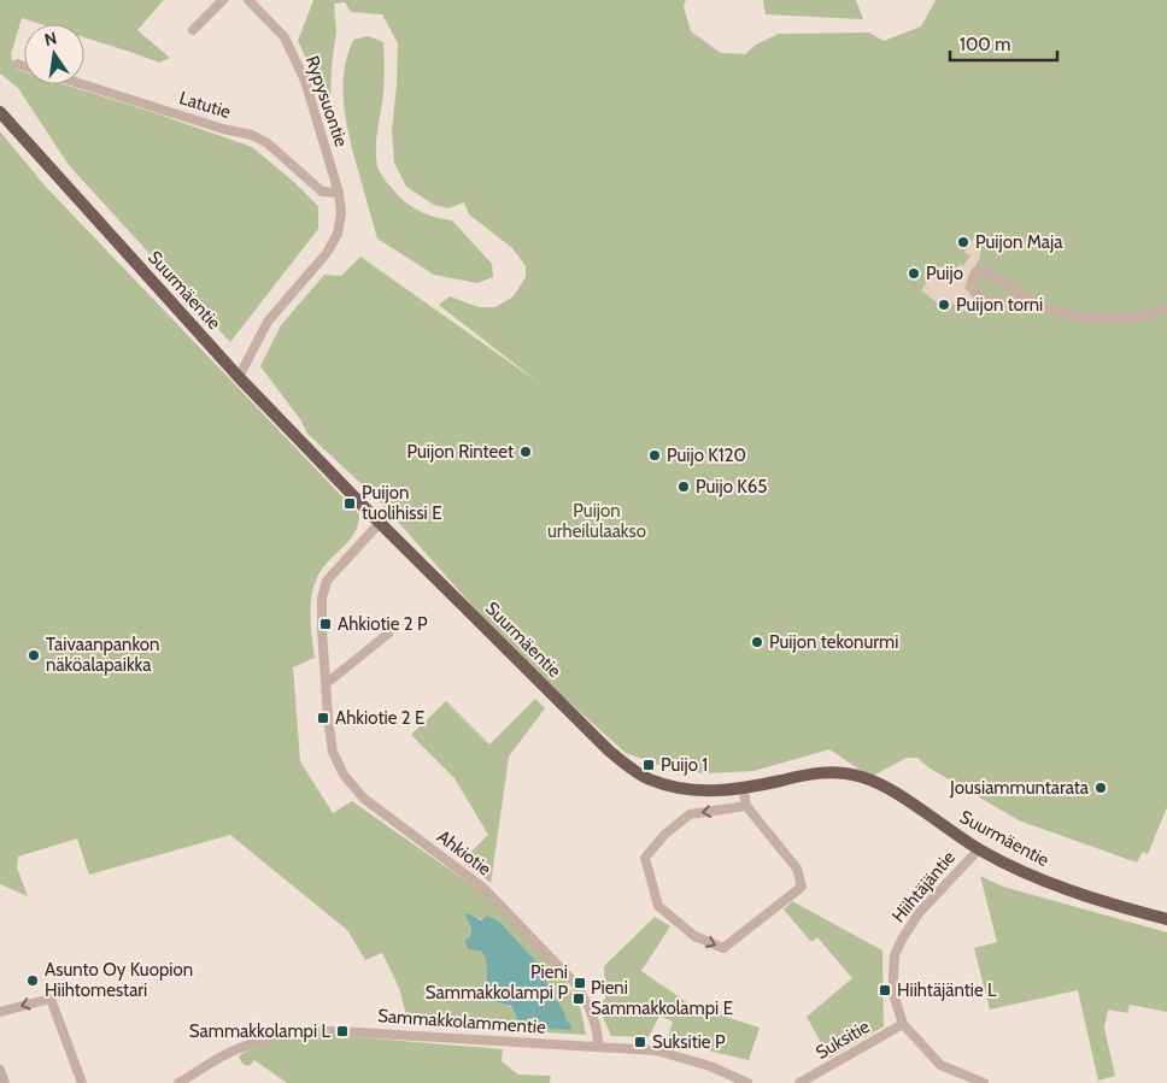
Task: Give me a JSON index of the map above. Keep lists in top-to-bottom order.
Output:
{
  "streets": {
    "main road": ["Suurmäentie"],
    "street": [
      "Rypysuontie",
      "Latutie",
      "Ahkiotie",
      "Hiihtäjäntie",
      "Sammakkolammentie",
      "Suksitie"
    ]
  },
  "crossings": [
    ["Rypysuontie", "Latutie"],
    ["Rypysuontie", "Suurmäentie"],
    ["Suurmäentie", "Ahkiotie"],
    ["Suurmäentie", "Hiihtäjäntie"],
    ["Ahkiotie", "Sammakkolammentie"],
    ["Hiihtäjäntie", "Suksitie"]
  ],
  "parks": ["Puijon urheilulaakso"],
  "places": {
    "other": [
      "Puijon Maja",
      "Puijo",
      "Puijon torni",
      "Puijon Rinteet",
      "Puijo K120",
      "Puijo K65",
      "Puijon tekonurmi",
      "Taivaanpankon näköalapaikka",
      "Jousiammuntarata",
      "Asunto Oy Kuopion Hiihtomestari"
    ],
    "transit": [
      "Puijon tuolihissi E",
      "Ahkiotie 2 P",
      "Ahkiotie 2 E",
      "Puijo 1",
      "Pieni Sammakkolampi P",
      "Hiihtäjäntie L",
      "Pieni Sammakkolampi E",
      "Sammakkolampi L",
      "Suksitie P"
    ]
  },
  "scale_bar": "100 m",
  "north": "top"
}
